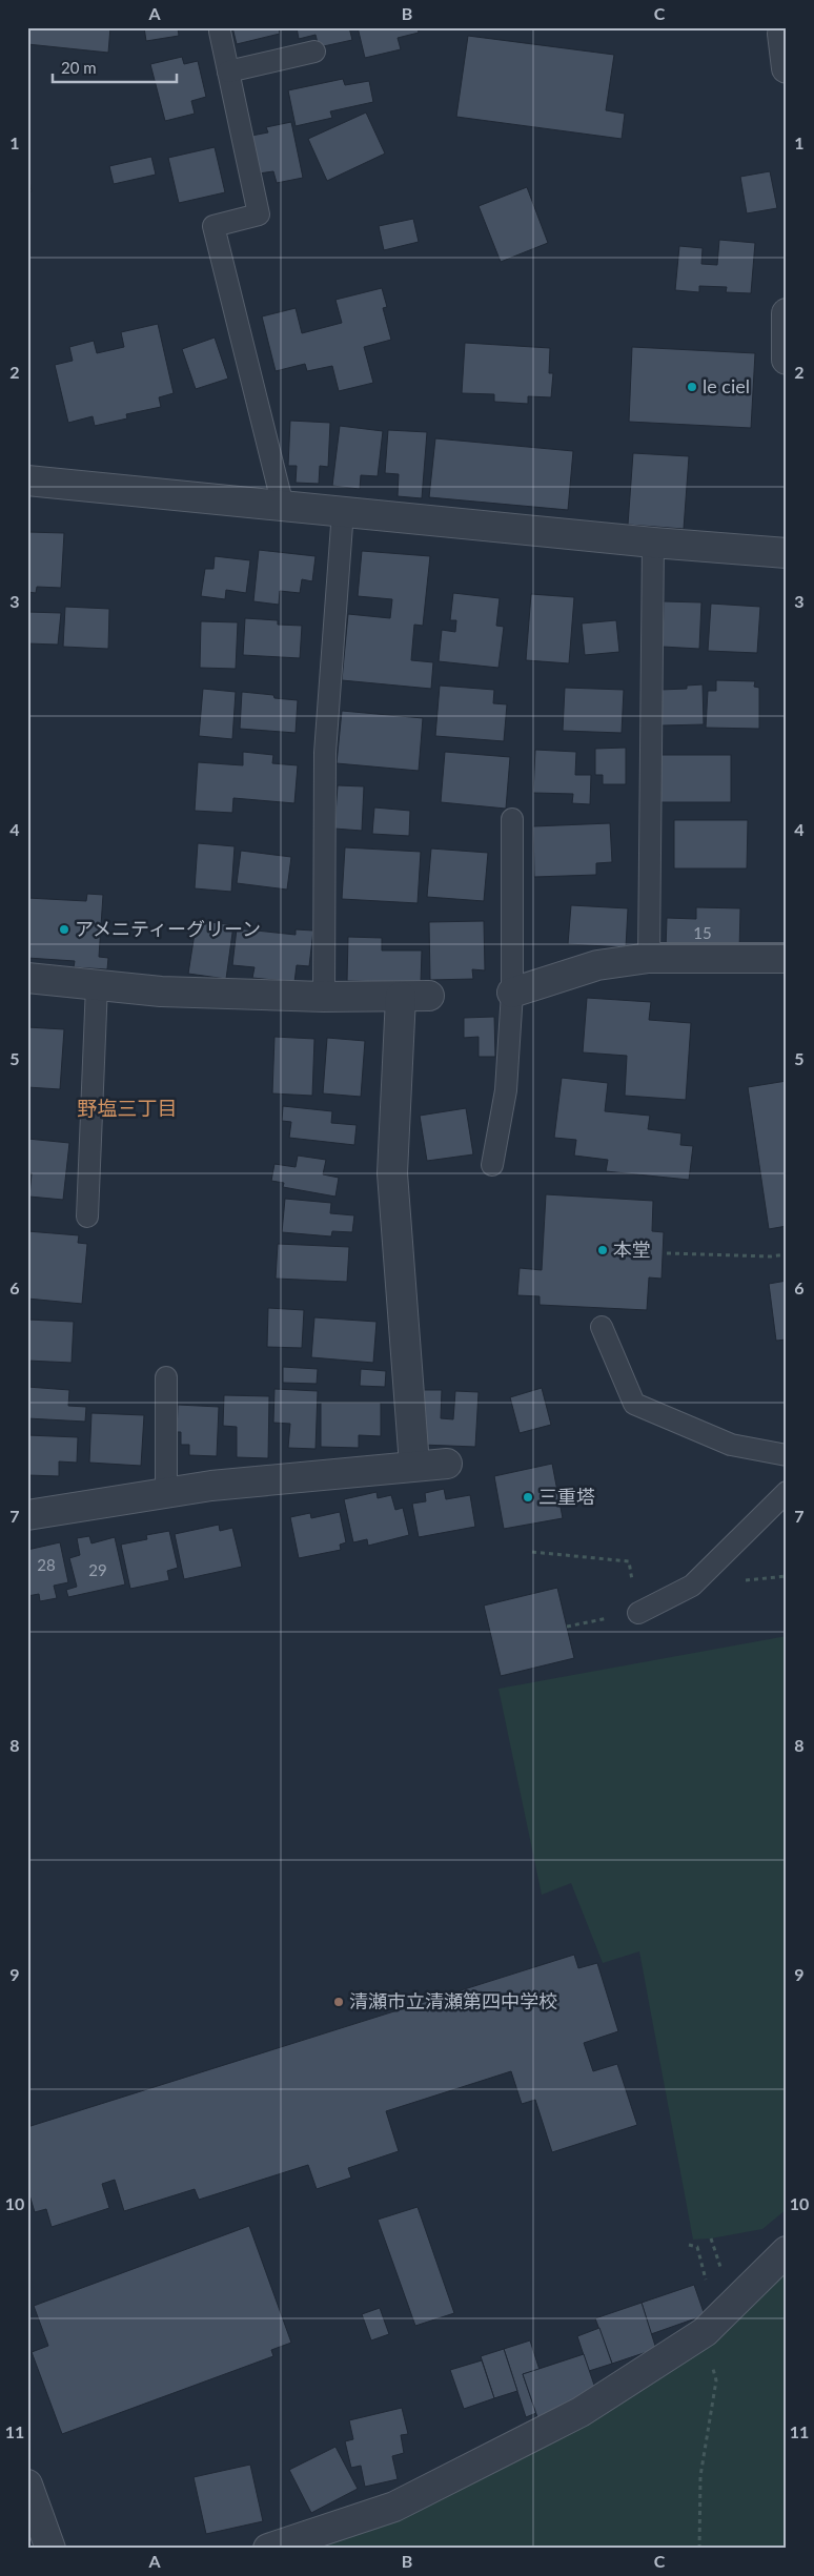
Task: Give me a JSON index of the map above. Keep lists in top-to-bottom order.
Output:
{
  "districts": ["野塩三丁目"],
  "places": [
    "le ciel",
    "アメニティーグリーン",
    "本堂",
    "三重塔",
    "清瀬市立清瀬第四中学校"
  ],
  "house_numbers": ["15", "28", "29"],
  "scale_bar": "20 m",
  "grid": {
    "columns": ["A", "B", "C"],
    "rows": [
      "1",
      "2",
      "3",
      "4",
      "5",
      "6",
      "7",
      "8",
      "9",
      "10",
      "11"
    ]
  }
}
